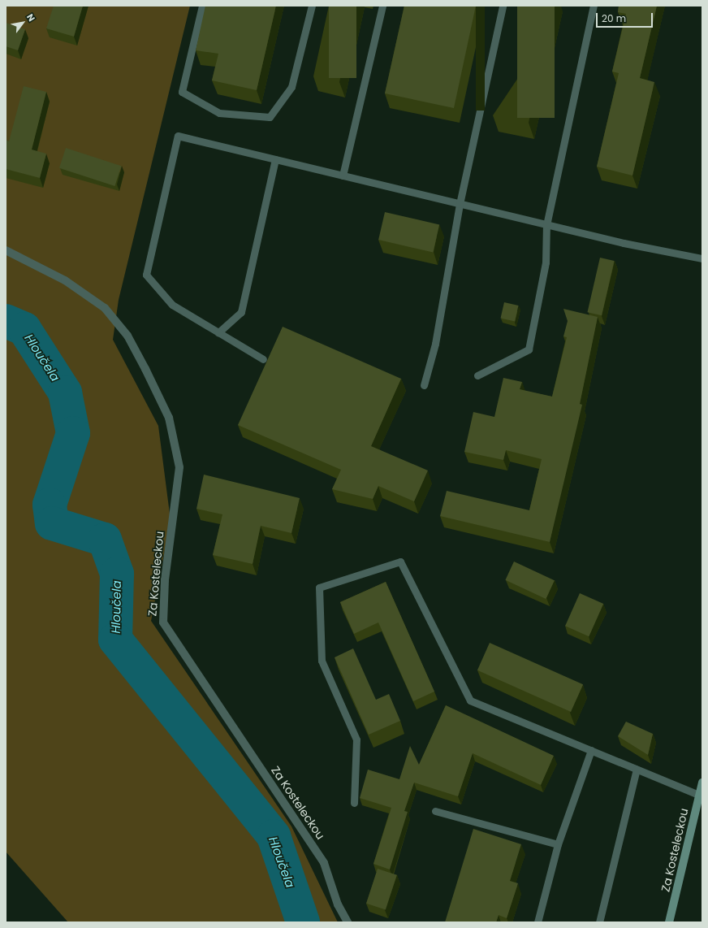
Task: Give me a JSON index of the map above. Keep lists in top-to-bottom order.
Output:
{
  "streets": {
    "street": ["Za Kosteleckou"]
  },
  "water": ["Hloučela"],
  "scale_bar": "20 m",
  "north": "top right"
}
